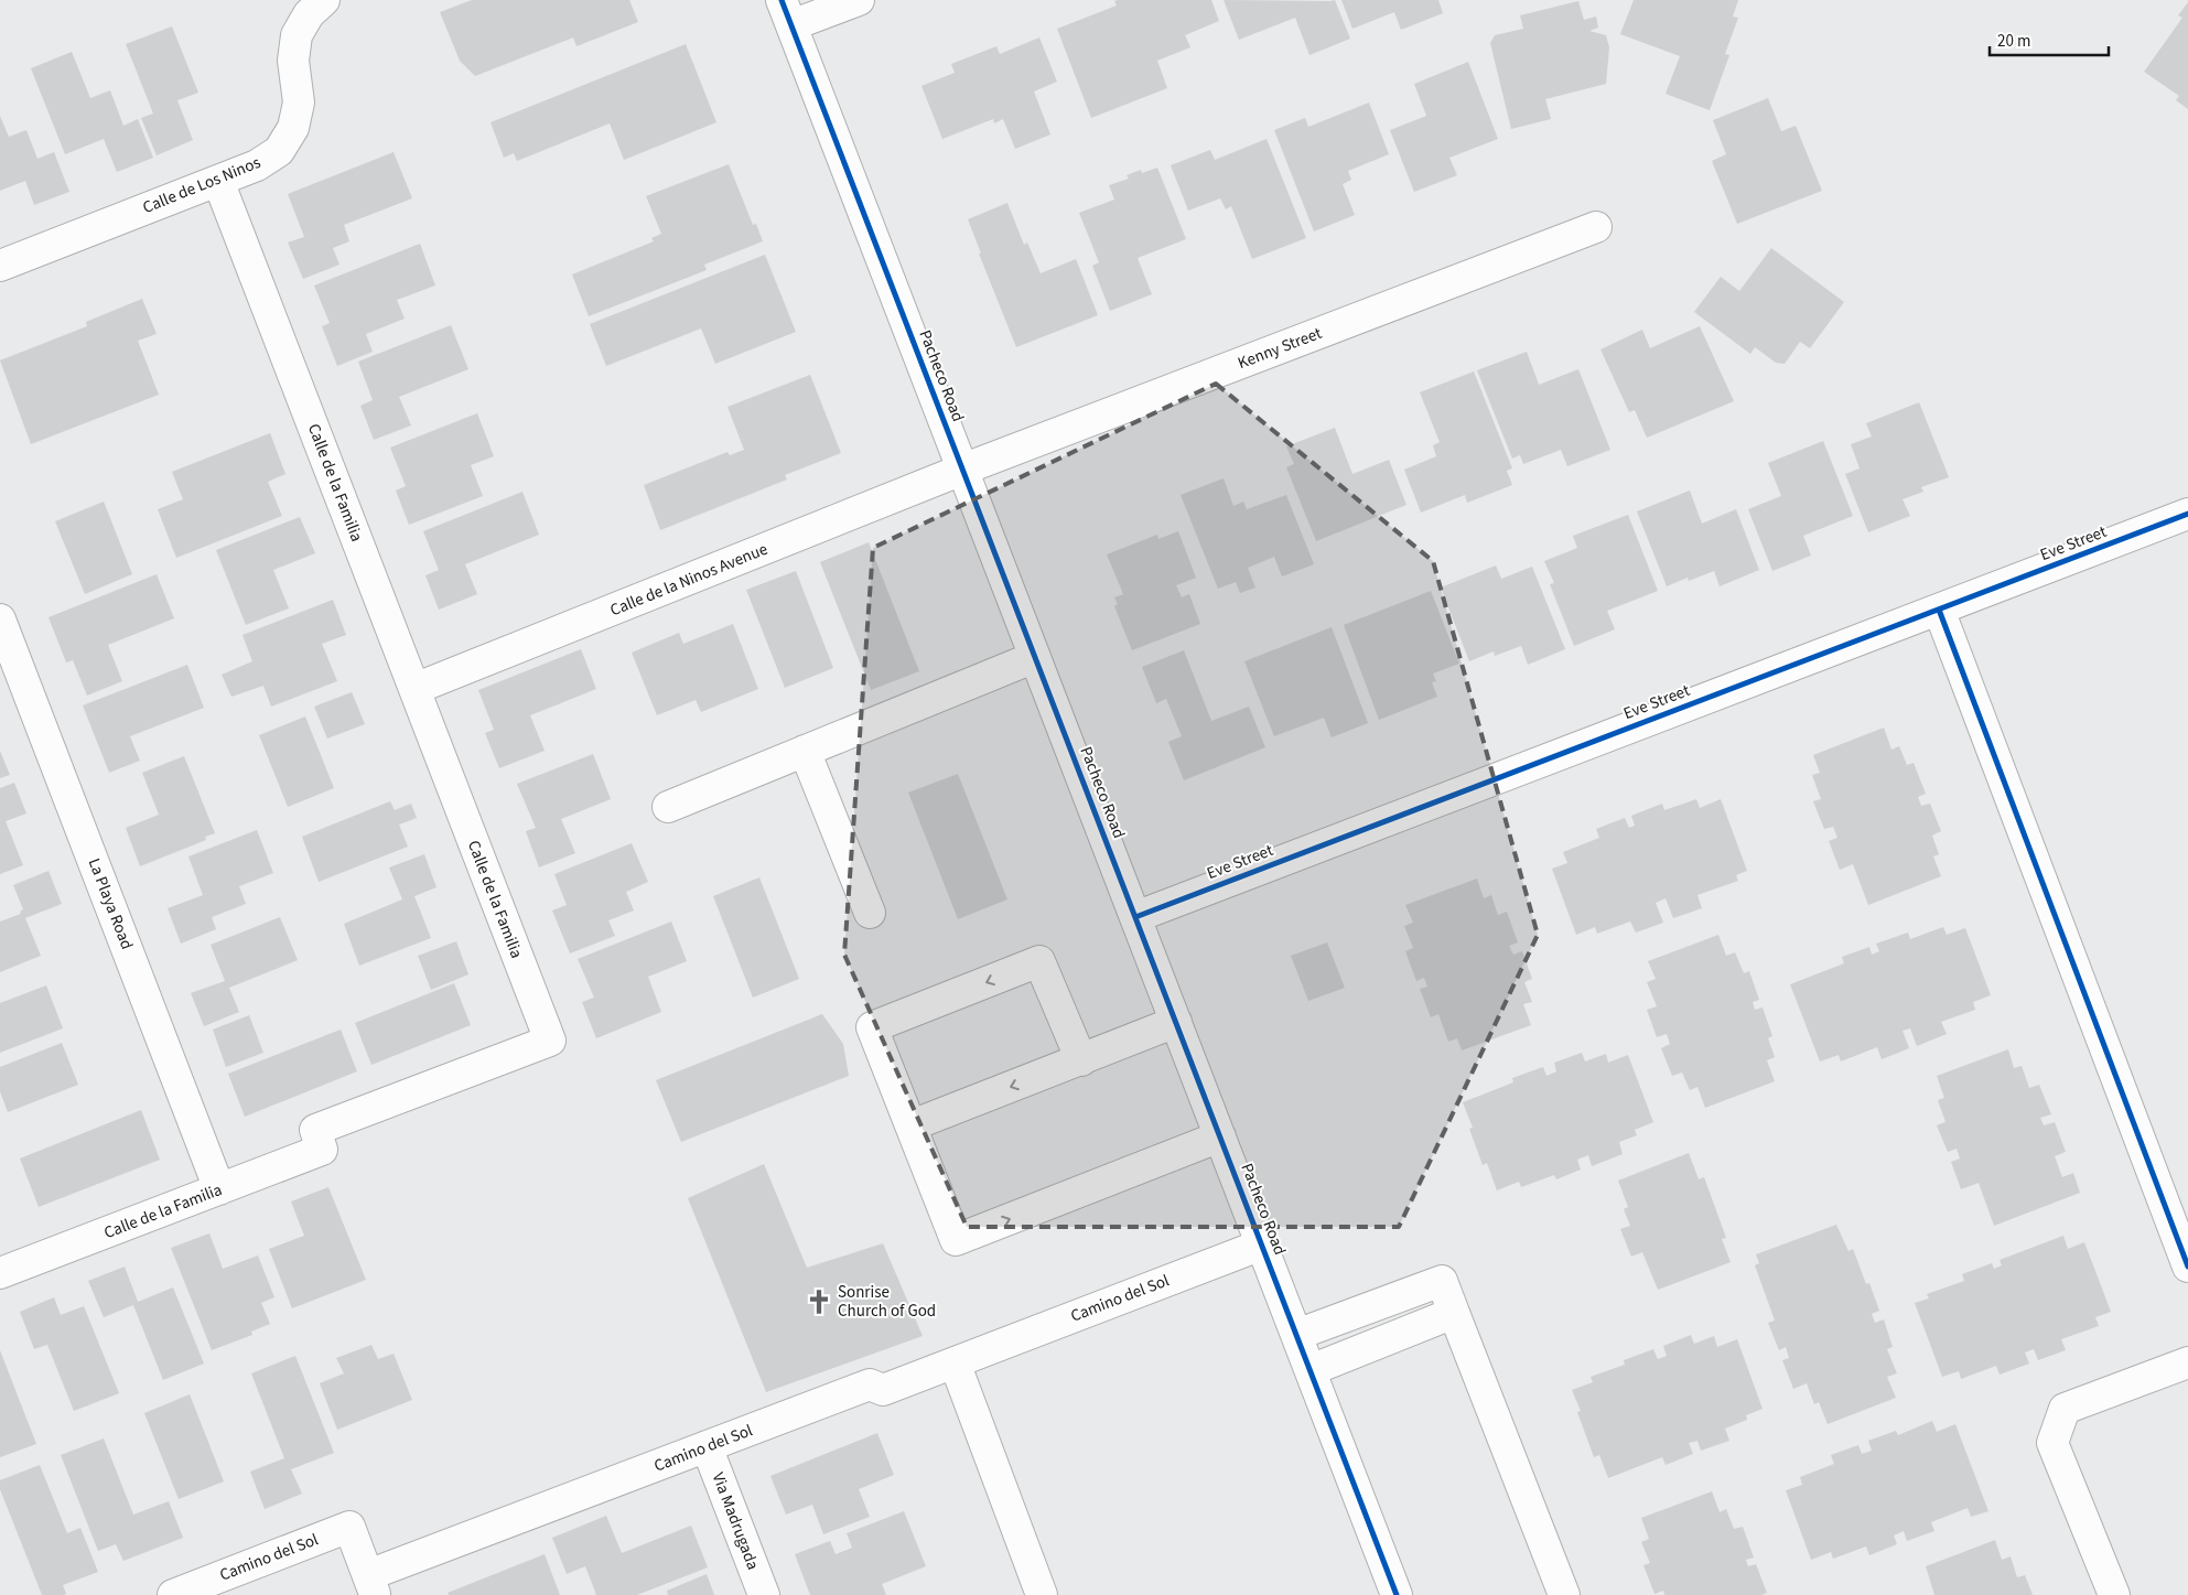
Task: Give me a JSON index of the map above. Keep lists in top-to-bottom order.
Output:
{
  "streets": {
    "street": [
      "Calle de Los Ninos",
      "Kenny Street",
      "Pacheco Road",
      "Calle de la Familia",
      "Eve Street",
      "Calle de la Ninos Avenue",
      "La Playa Road",
      "Camino del Sol",
      "Via Madrugada"
    ]
  },
  "crossings": [
    ["Calle de Los Ninos", "Calle de la Familia"],
    ["Kenny Street", "Pacheco Road"],
    ["Kenny Street", "Calle de la Ninos Avenue"],
    ["Pacheco Road", "Eve Street"],
    ["Pacheco Road", "Calle de la Ninos Avenue"],
    ["Pacheco Road", "Camino del Sol"],
    ["Calle de la Familia", "Calle de la Ninos Avenue"],
    ["Calle de la Familia", "La Playa Road"],
    ["Camino del Sol", "Via Madrugada"]
  ],
  "places": {
    "church": ["Sonrise Church of God"]
  },
  "scale_bar": "20 m"
}
